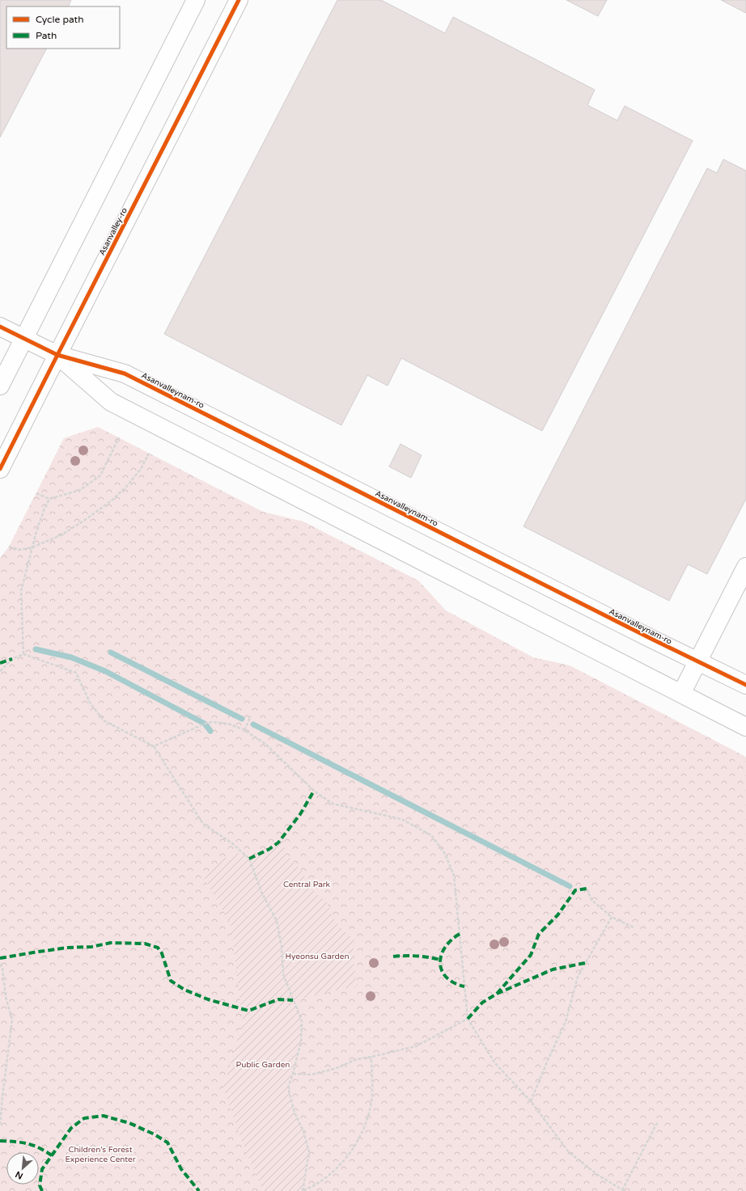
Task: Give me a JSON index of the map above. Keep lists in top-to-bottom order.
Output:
{
  "streets": {
    "street": ["Asanvalley-ro", "Asanvalleynam-ro"]
  },
  "crossings": [
    ["Asanvalley-ro", "Asanvalleynam-ro"]
  ],
  "parks": [
    "Central Park",
    "Hyeonsu Garden",
    "Public Garden",
    "Children’s Forest Experience Center"
  ],
  "legend": ["Cycle path", "Path"],
  "north": "bottom left"
}
